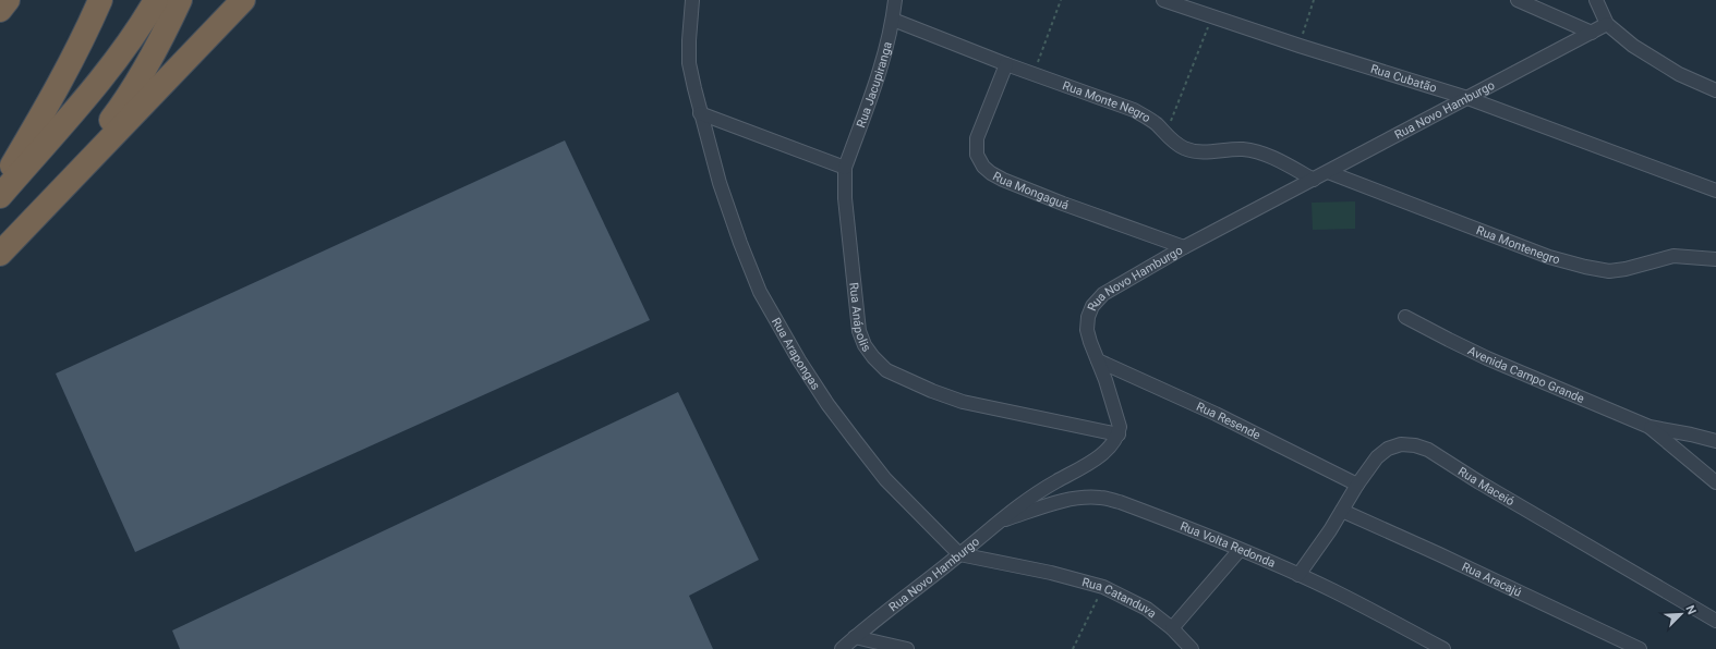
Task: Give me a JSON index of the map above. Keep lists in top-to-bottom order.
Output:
{
  "streets": {
    "street": [
      "Rua Cubatão",
      "Rua Jacupiranga",
      "Rua Monte Negro",
      "Rua Novo Hamburgo",
      "Rua Mongaguá",
      "Rua Montenegro",
      "Rua Anápolis",
      "Rua Arapongas",
      "Avenida Campo Grande",
      "Rua Resende",
      "Rua Maceió",
      "Rua Volta Redonda",
      "Rua Aracajú",
      "Rua Catanduva"
    ]
  },
  "crossings": [
    ["Rua Cubatão", "Rua Novo Hamburgo"],
    ["Rua Jacupiranga", "Rua Monte Negro"],
    ["Rua Jacupiranga", "Rua Anápolis"],
    ["Rua Monte Negro", "Rua Novo Hamburgo"],
    ["Rua Monte Negro", "Rua Mongaguá"],
    ["Rua Novo Hamburgo", "Rua Mongaguá"],
    ["Rua Novo Hamburgo", "Rua Montenegro"],
    ["Rua Novo Hamburgo", "Rua Anápolis"],
    ["Rua Novo Hamburgo", "Rua Arapongas"],
    ["Rua Novo Hamburgo", "Rua Resende"],
    ["Rua Novo Hamburgo", "Rua Volta Redonda"],
    ["Rua Novo Hamburgo", "Rua Catanduva"],
    ["Rua Arapongas", "Rua Catanduva"],
    ["Rua Resende", "Rua Maceió"],
    ["Rua Maceió", "Rua Volta Redonda"],
    ["Rua Maceió", "Rua Aracajú"]
  ],
  "north": "top right"
}
